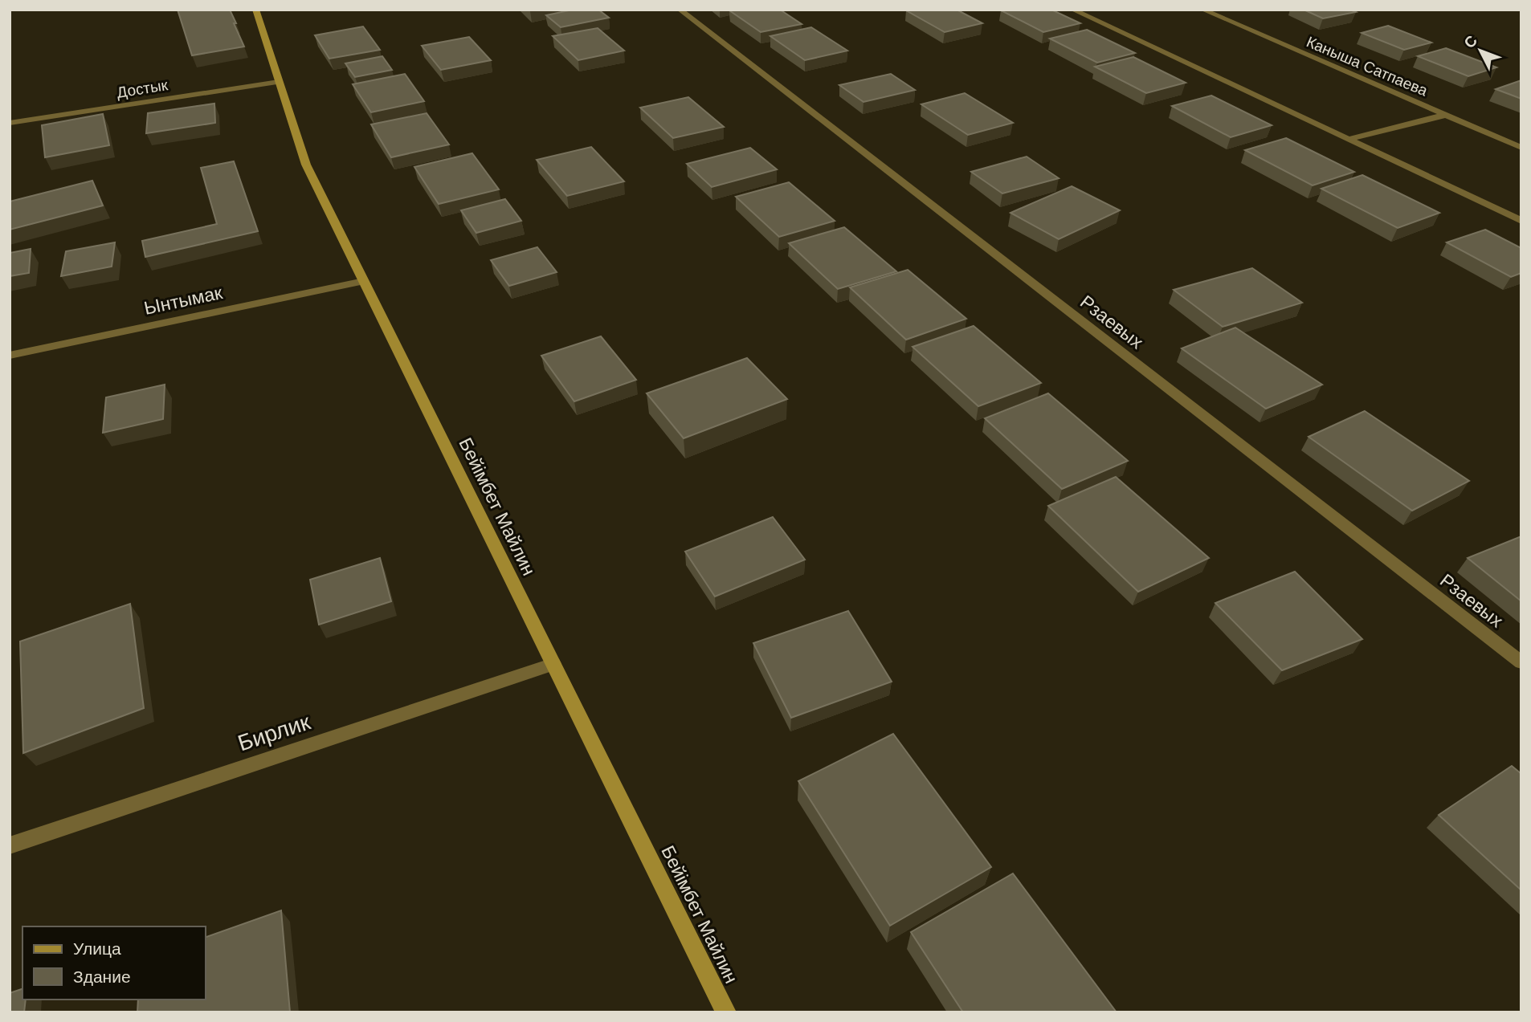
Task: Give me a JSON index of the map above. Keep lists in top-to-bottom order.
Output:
{
  "streets": {
    "street": [
      "Каныша Сатпаева",
      "Достык",
      "Ынтымак",
      "Рзаевых",
      "Бейімбет Майлин",
      "Бирлик"
    ]
  },
  "crossings": [
    ["Достык", "Бейімбет Майлин"],
    ["Ынтымак", "Бейімбет Майлин"],
    ["Бейімбет Майлин", "Бирлик"]
  ],
  "legend": ["Улица", "Здание"],
  "north": "top left"
}
